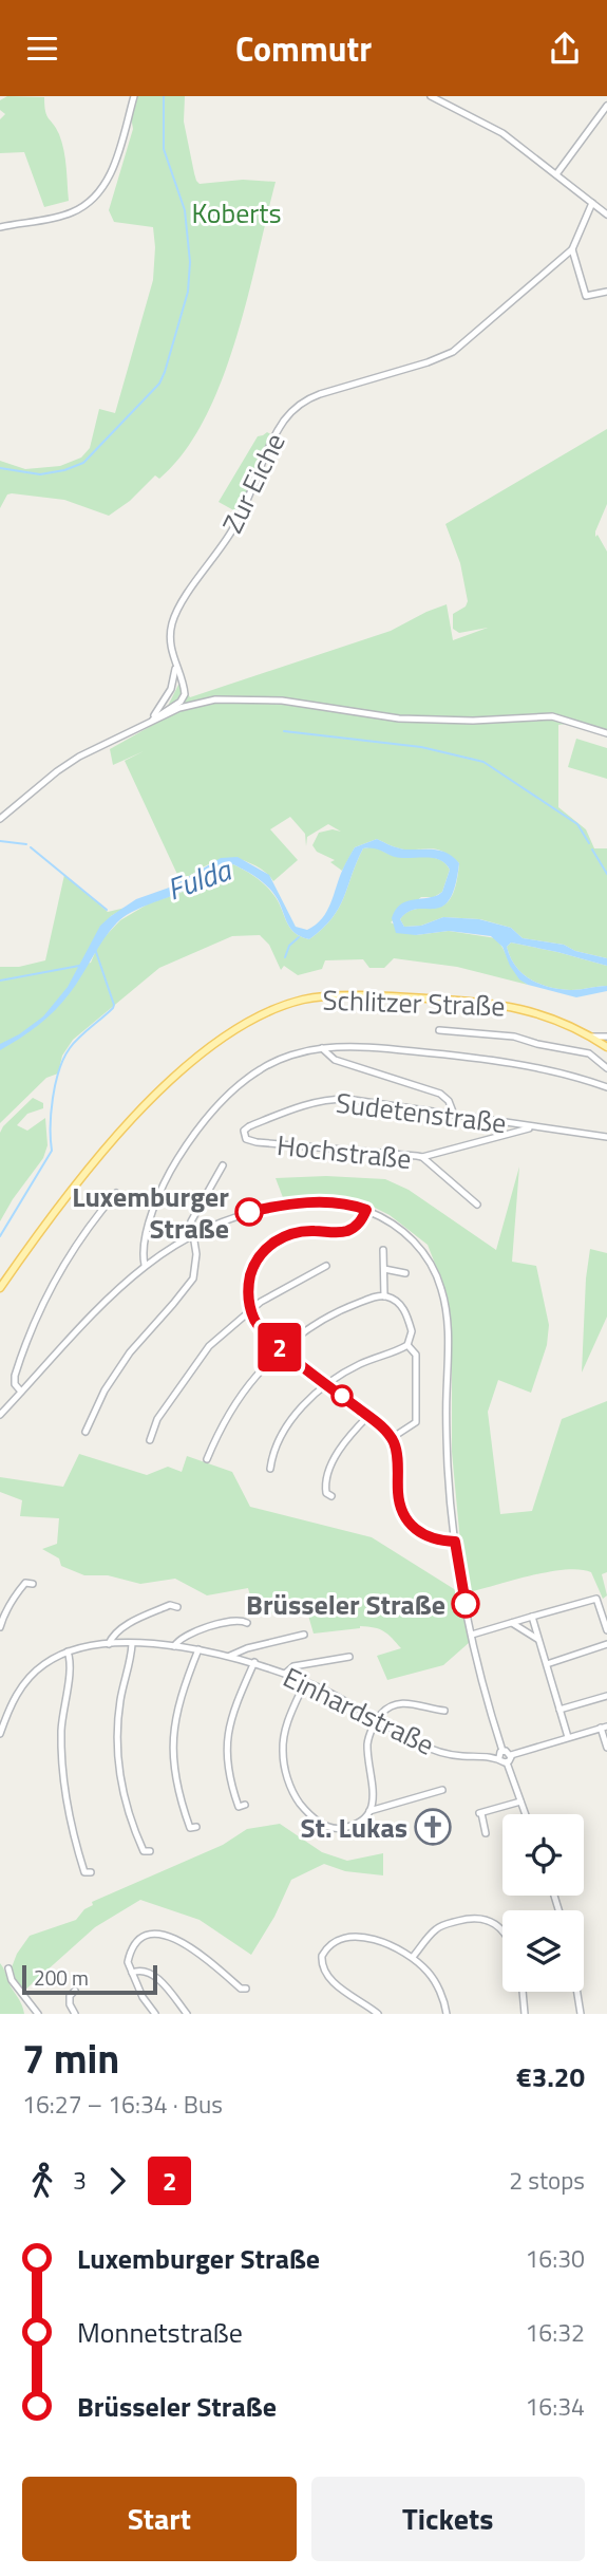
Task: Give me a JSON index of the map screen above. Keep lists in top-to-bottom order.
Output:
{
  "streets": {
    "main road": ["Schlitzer Straße"],
    "street": [
      "Zur Eiche",
      "Sudetenstraße",
      "Hochstraße",
      "Einhardstraße"
    ]
  },
  "crossings": [
    ["Sudetenstraße", "Hochstraße"]
  ],
  "water": ["Fulda"],
  "parks": ["Koberts"],
  "places": {
    "other": ["Luxemburger Straße", "Brüsseler Straße"],
    "church": ["St. Lukas"]
  },
  "lines": ["bus line 2"],
  "scale_bar": "200 m",
  "page": {
    "header": "Commutr",
    "on_map": "2",
    "scale": "200 m",
    "heading": ["7 min", "16:27 – 16:34 · Bus", "€3.20"],
    "legs": ["3", "2", "2 stops"],
    "list": [
      {
        "name": "Luxemburger Straße",
        "value": "16:30"
      },
      {
        "name": "Monnetstraße",
        "value": "16:32"
      },
      {
        "name": "Brüsseler Straße",
        "value": "16:34"
      }
    ],
    "buttons": ["Start", "Tickets"]
  }
}
